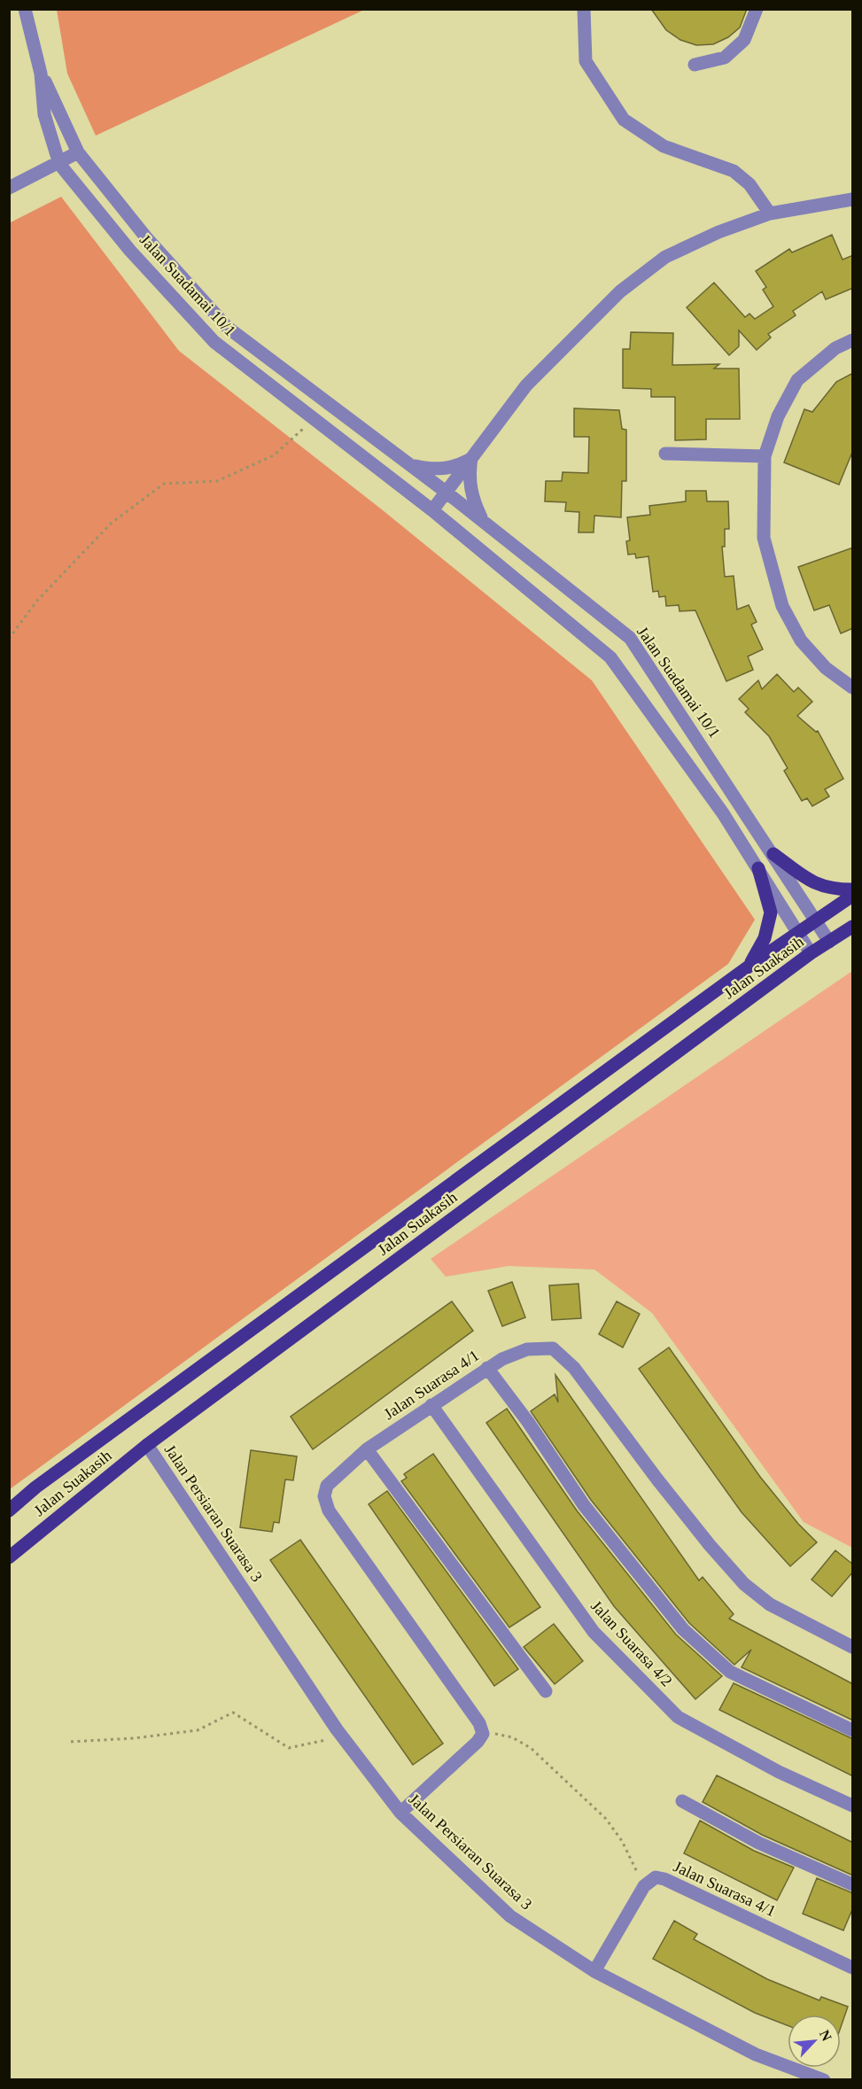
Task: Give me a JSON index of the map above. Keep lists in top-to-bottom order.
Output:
{
  "streets": {
    "main road": ["Jalan Suakasih"],
    "street": [
      "Jalan Suadamai 10/1",
      "Jalan Suarasa 4/1",
      "Jalan Persiaran Suarasa 3",
      "Jalan Suarasa 4/2"
    ]
  },
  "crossings": [
    ["Jalan Suadamai 10/1", "Jalan Suakasih"],
    ["Jalan Suakasih", "Jalan Persiaran Suarasa 3"],
    ["Jalan Suarasa 4/1", "Jalan Suarasa 4/2"]
  ],
  "north": "top right"
}
